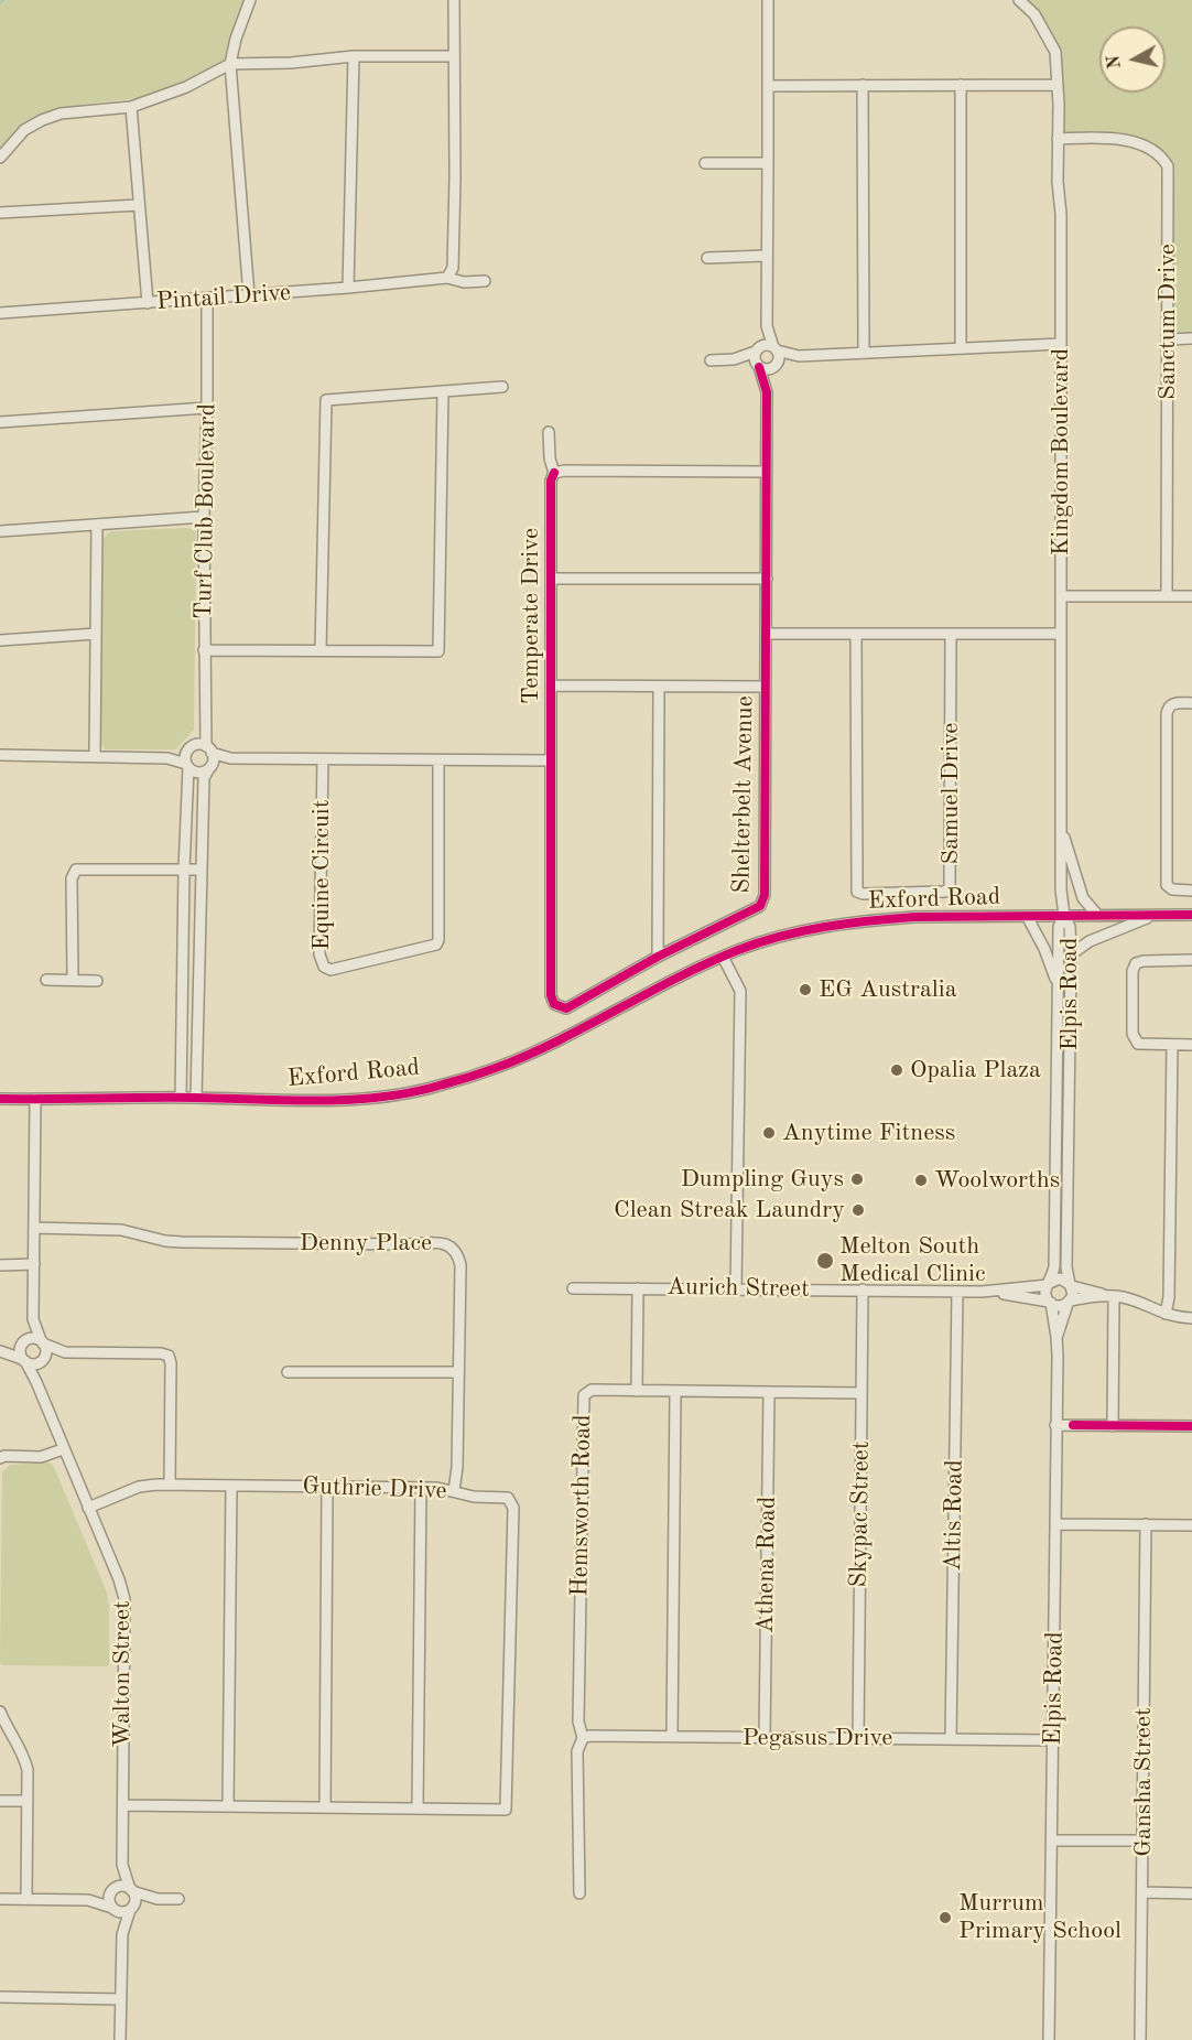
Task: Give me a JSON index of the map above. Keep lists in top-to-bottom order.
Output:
{
  "streets": {
    "street": [
      "Pintail Drive",
      "Sanctum Drive",
      "Kingdom Boulevard",
      "Turf Club Boulevard",
      "Temperate Drive",
      "Samuel Drive",
      "Shelterbelt Avenue",
      "Equine Circuit",
      "Exford Road",
      "Elpis Road",
      "Denny Place",
      "Aurich Street",
      "Guthrie Drive",
      "Hemsworth Road",
      "Skypac Street",
      "Altis Road",
      "Athena Road",
      "Walton Street",
      "Pegasus Drive",
      "Gansha Street"
    ]
  },
  "crossings": [
    ["Pintail Drive", "Turf Club Boulevard"],
    ["Sanctum Drive", "Kingdom Boulevard"],
    ["Kingdom Boulevard", "Exford Road"],
    ["Kingdom Boulevard", "Elpis Road"],
    ["Temperate Drive", "Shelterbelt Avenue"],
    ["Exford Road", "Elpis Road"],
    ["Elpis Road", "Aurich Street"],
    ["Elpis Road", "Pegasus Drive"],
    ["Denny Place", "Guthrie Drive"],
    ["Aurich Street", "Skypac Street"],
    ["Aurich Street", "Altis Road"],
    ["Guthrie Drive", "Walton Street"],
    ["Hemsworth Road", "Skypac Street"],
    ["Hemsworth Road", "Athena Road"],
    ["Hemsworth Road", "Pegasus Drive"],
    ["Skypac Street", "Pegasus Drive"],
    ["Altis Road", "Pegasus Drive"],
    ["Athena Road", "Pegasus Drive"]
  ],
  "places": [
    "EG Australia",
    "Opalia Plaza",
    "Anytime Fitness",
    "Dumpling Guys",
    "Woolworths",
    "Clean Streak Laundry",
    "Melton South Medical Clinic",
    "Murrum Primary School"
  ],
  "north": "left"
}
